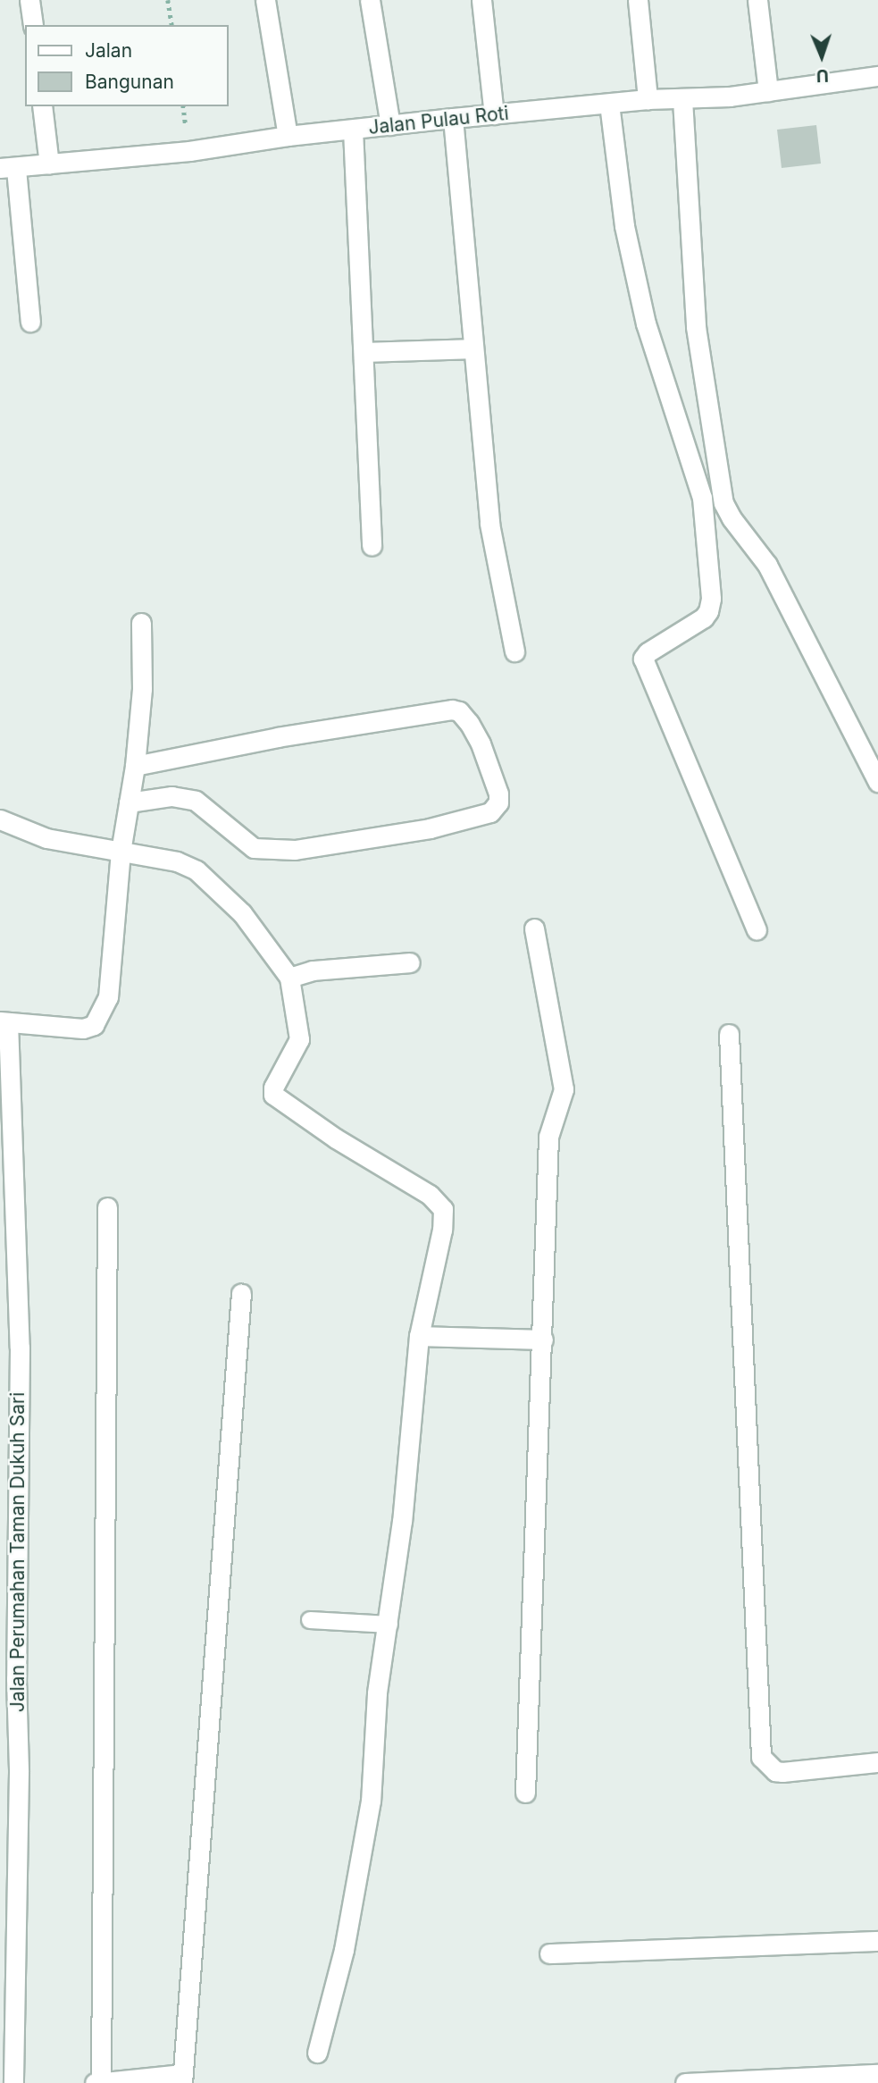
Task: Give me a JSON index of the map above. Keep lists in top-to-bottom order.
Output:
{
  "streets": {
    "street": ["Jalan Pulau Roti", "Jalan Perumahan Taman Dukuh Sari"]
  },
  "legend": ["Jalan", "Bangunan"],
  "north": "bottom"
}
